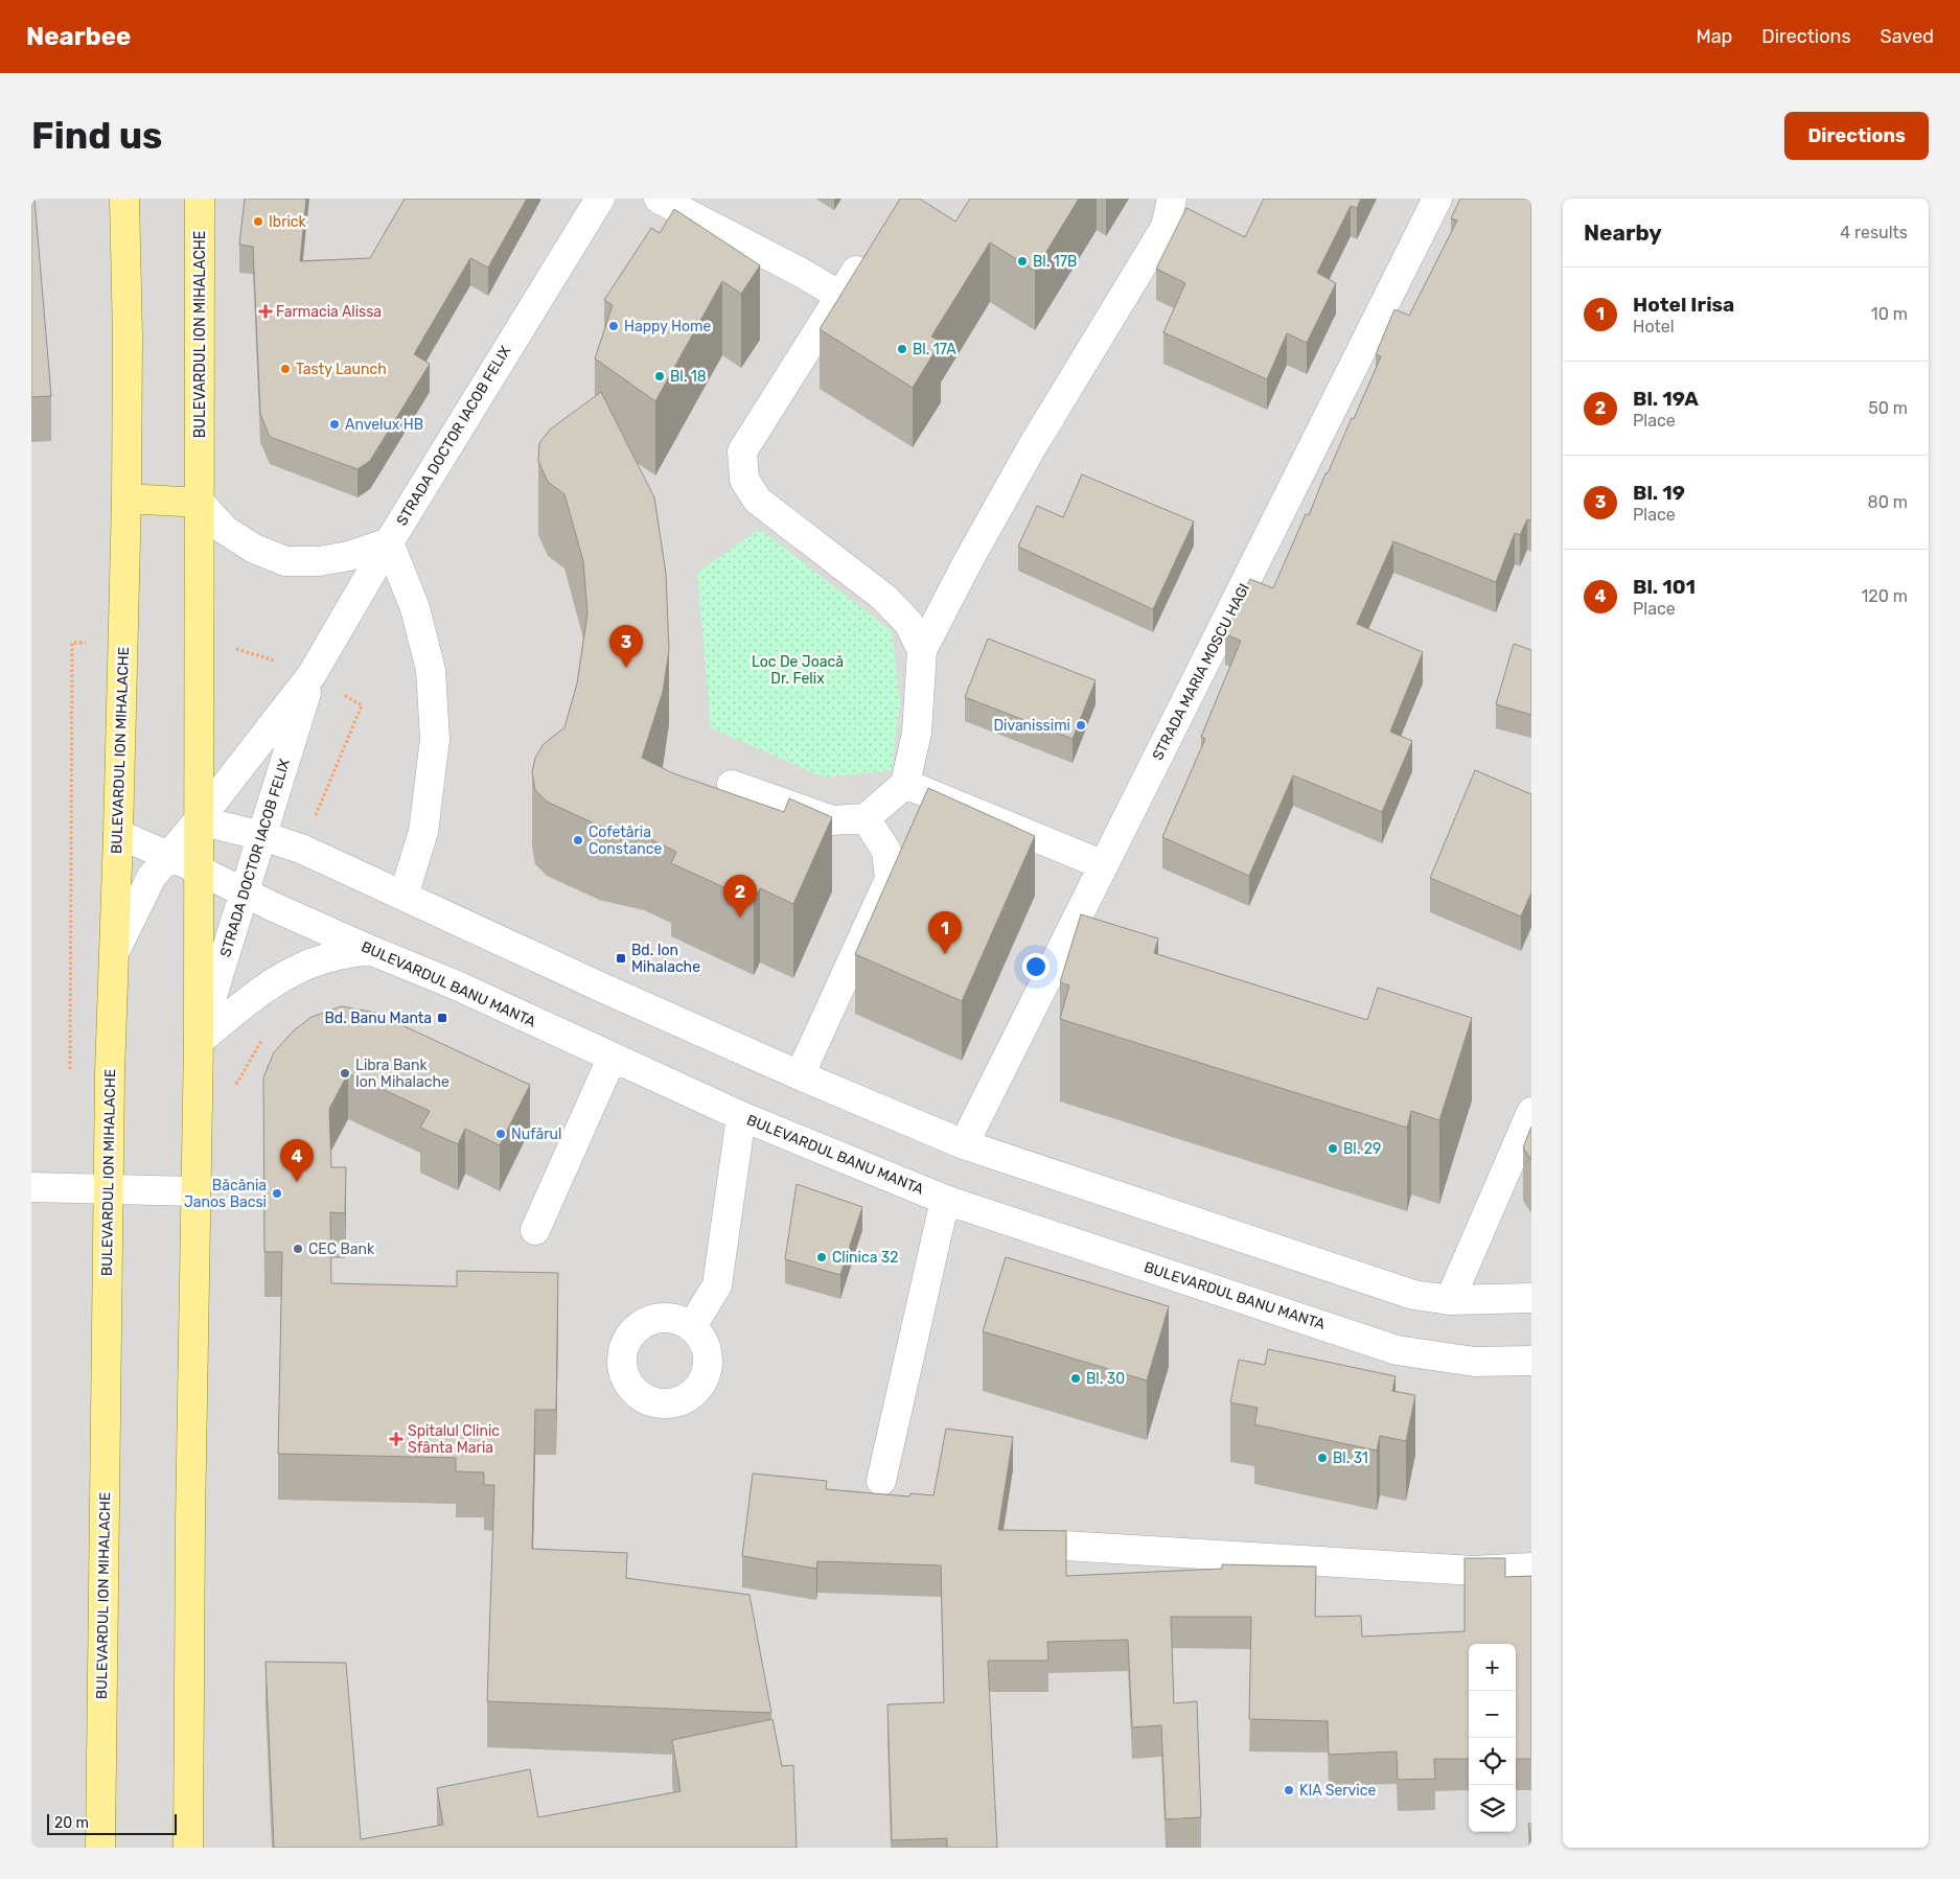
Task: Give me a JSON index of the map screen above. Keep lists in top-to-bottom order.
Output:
{
  "streets": {
    "main road": ["BULEVARDUL ION MIHALACHE"],
    "street": ["STRADA DOCTOR IACOB FELIX", "STRADA MARIA MOSCU HAGI", "BULEVARDUL BANU MANTA"]
  },
  "crossings": [
    ["BULEVARDUL ION MIHALACHE", "STRADA DOCTOR IACOB FELIX"],
    ["BULEVARDUL ION MIHALACHE", "BULEVARDUL BANU MANTA"],
    ["STRADA DOCTOR IACOB FELIX", "BULEVARDUL BANU MANTA"]
  ],
  "parks": ["Loc De Joacă Dr. Felix"],
  "places": {
    "other": [
      "Ibrick",
      "Bl. 17B",
      "Happy Home",
      "Bl. 17A",
      "Tasty Launch",
      "Bl. 18",
      "Anvelux HB",
      "Divanissimi",
      "Cofetăria Constance",
      "Libra Bank Ion Mihalache",
      "Nufărul",
      "Bl. 29",
      "Băcănia Janos Bacsi",
      "CEC Bank",
      "Clinica 32",
      "Bl. 30",
      "Bl. 31",
      "KIA Service"
    ],
    "health": ["Farmacia Alissa", "Spitalul Clinic Sfânta Maria"],
    "transit": ["Bd. Ion Mihalache", "Bd. Banu Manta"]
  },
  "scale_bar": "20 m",
  "page": {
    "header": "Nearbee",
    "nav": ["Map", "Directions", "Saved"],
    "buttons": "Directions",
    "title": "Find us",
    "heading": ["Nearby", "4 results"],
    "list": [
      {
        "mark": "1",
        "name": "Hotel Irisa",
        "note": "Hotel",
        "value": "10 m"
      },
      {
        "mark": "2",
        "name": "Bl. 19A",
        "note": "Place",
        "value": "50 m"
      },
      {
        "mark": "3",
        "name": "Bl. 19",
        "note": "Place",
        "value": "80 m"
      },
      {
        "mark": "4",
        "name": "Bl. 101",
        "note": "Place",
        "value": "120 m"
      }
    ],
    "pins": [
      "3",
      "2",
      "1",
      "4"
    ],
    "map_buttons": ["+", "−"],
    "scale": "20 m"
  }
}
